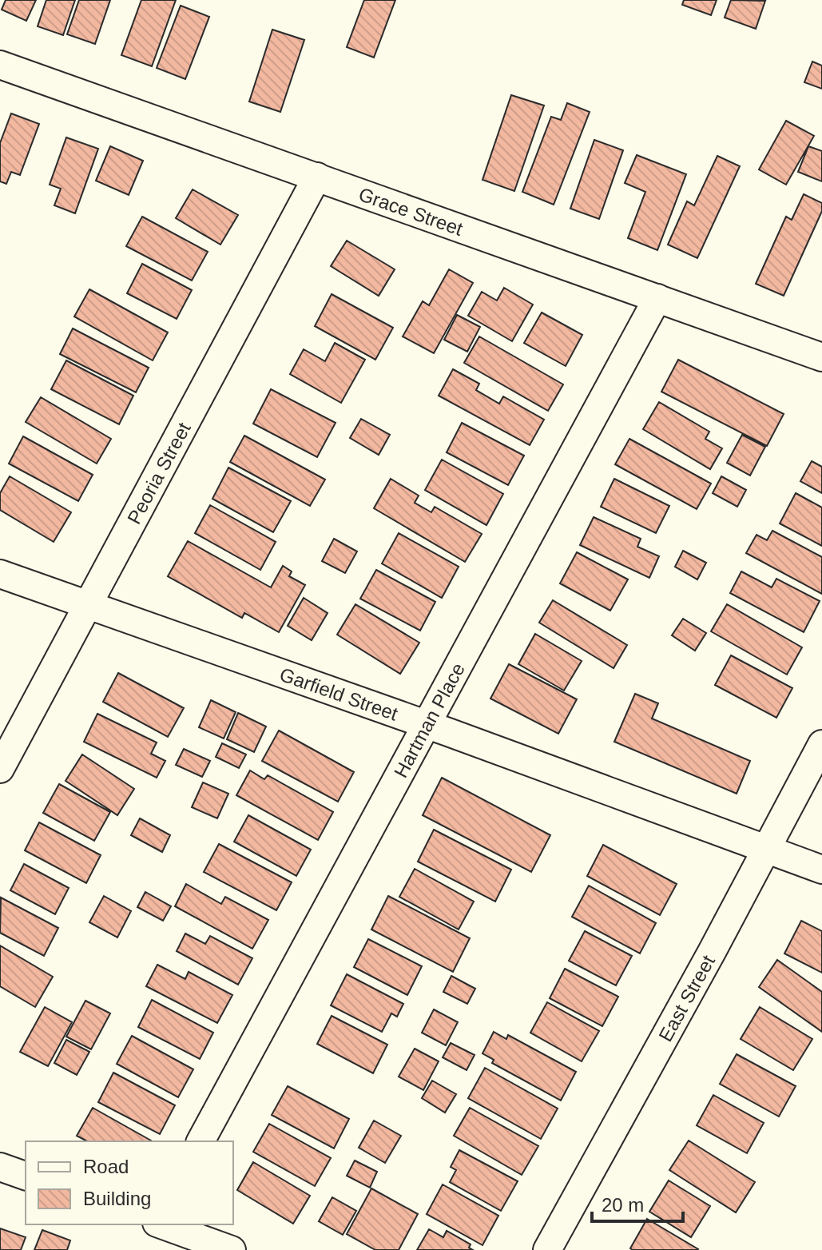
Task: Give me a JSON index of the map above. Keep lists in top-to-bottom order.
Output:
{
  "streets": {
    "street": [
      "Grace Street",
      "Peoria Street",
      "Garfield Street",
      "Hartman Place",
      "East Street"
    ]
  },
  "crossings": [
    ["Grace Street", "Peoria Street"],
    ["Grace Street", "Hartman Place"],
    ["Peoria Street", "Garfield Street"],
    ["Garfield Street", "Hartman Place"],
    ["Garfield Street", "East Street"]
  ],
  "legend": ["Road", "Building"],
  "scale_bar": "20 m"
}
